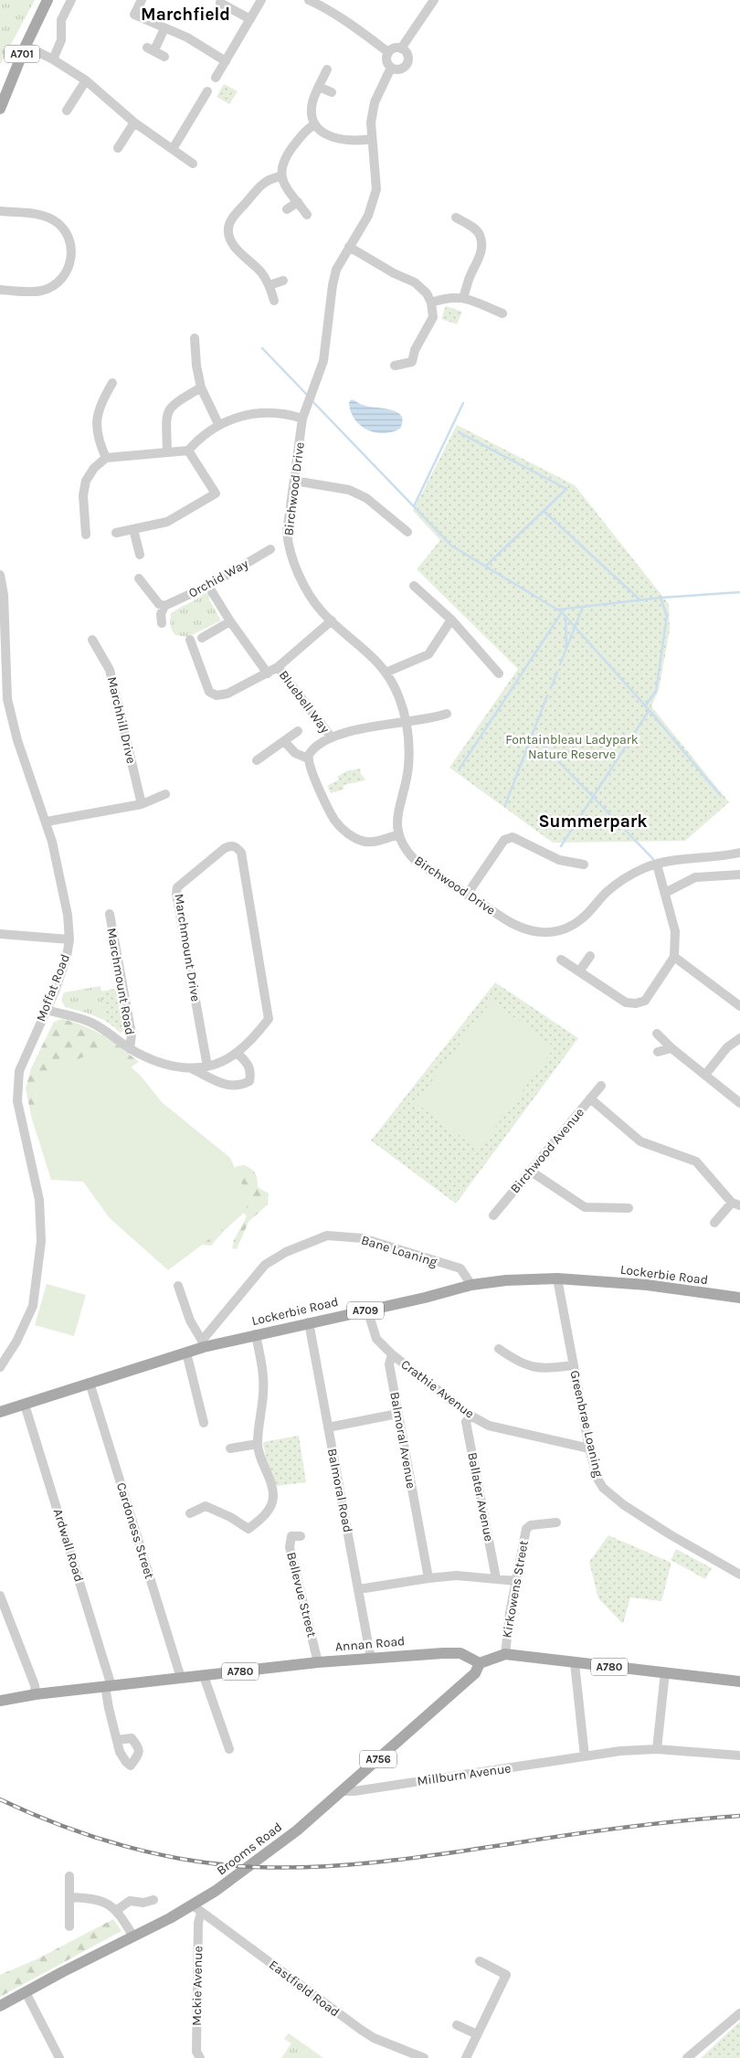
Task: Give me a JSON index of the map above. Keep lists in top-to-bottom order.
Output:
{
  "streets": {
    "main road": [
      "A701",
      "Lockerbie Road",
      "A709",
      "Annan Road",
      "A780",
      "A756",
      "Brooms Road"
    ],
    "street": [
      "Birchwood Drive",
      "Orchid Way",
      "Bluebell Way",
      "Marchhill Drive",
      "Marchmount Drive",
      "Marchmount Road",
      "Moffat Road",
      "Birchwood Avenue",
      "Bane Loaning",
      "Crathie Avenue",
      "Greenbrae Loaning",
      "Balmoral Avenue",
      "Balmoral Road",
      "Ballater Avenue",
      "Cardoness Street",
      "Ardwall Road",
      "Kirkowens Street",
      "Bellevue Street",
      "Millburn Avenue",
      "Mckie Avenue",
      "Eastfield Road"
    ]
  },
  "crossings": [
    ["Bane Loaning", "Lockerbie Road"],
    ["Lockerbie Road", "Greenbrae Loaning"],
    ["Lockerbie Road", "Balmoral Road"],
    ["Lockerbie Road", "Cardoness Street"],
    ["Lockerbie Road", "Ardwall Road"],
    ["Crathie Avenue", "Greenbrae Loaning"],
    ["Crathie Avenue", "Balmoral Avenue"],
    ["Crathie Avenue", "Ballater Avenue"],
    ["Balmoral Road", "Annan Road"],
    ["Cardoness Street", "Annan Road"],
    ["Ardwall Road", "Annan Road"],
    ["Kirkowens Street", "A780"],
    ["Bellevue Street", "Annan Road"],
    ["Annan Road", "A780"],
    ["Annan Road", "Brooms Road"],
    ["A780", "Brooms Road"],
    ["Millburn Avenue", "Brooms Road"],
    ["Brooms Road", "Mckie Avenue"],
    ["Brooms Road", "Eastfield Road"],
    ["Mckie Avenue", "Eastfield Road"]
  ],
  "districts": ["Marchfield", "Summerpark"],
  "parks": ["Fontainbleau Ladypark Nature Reserve"]
}
